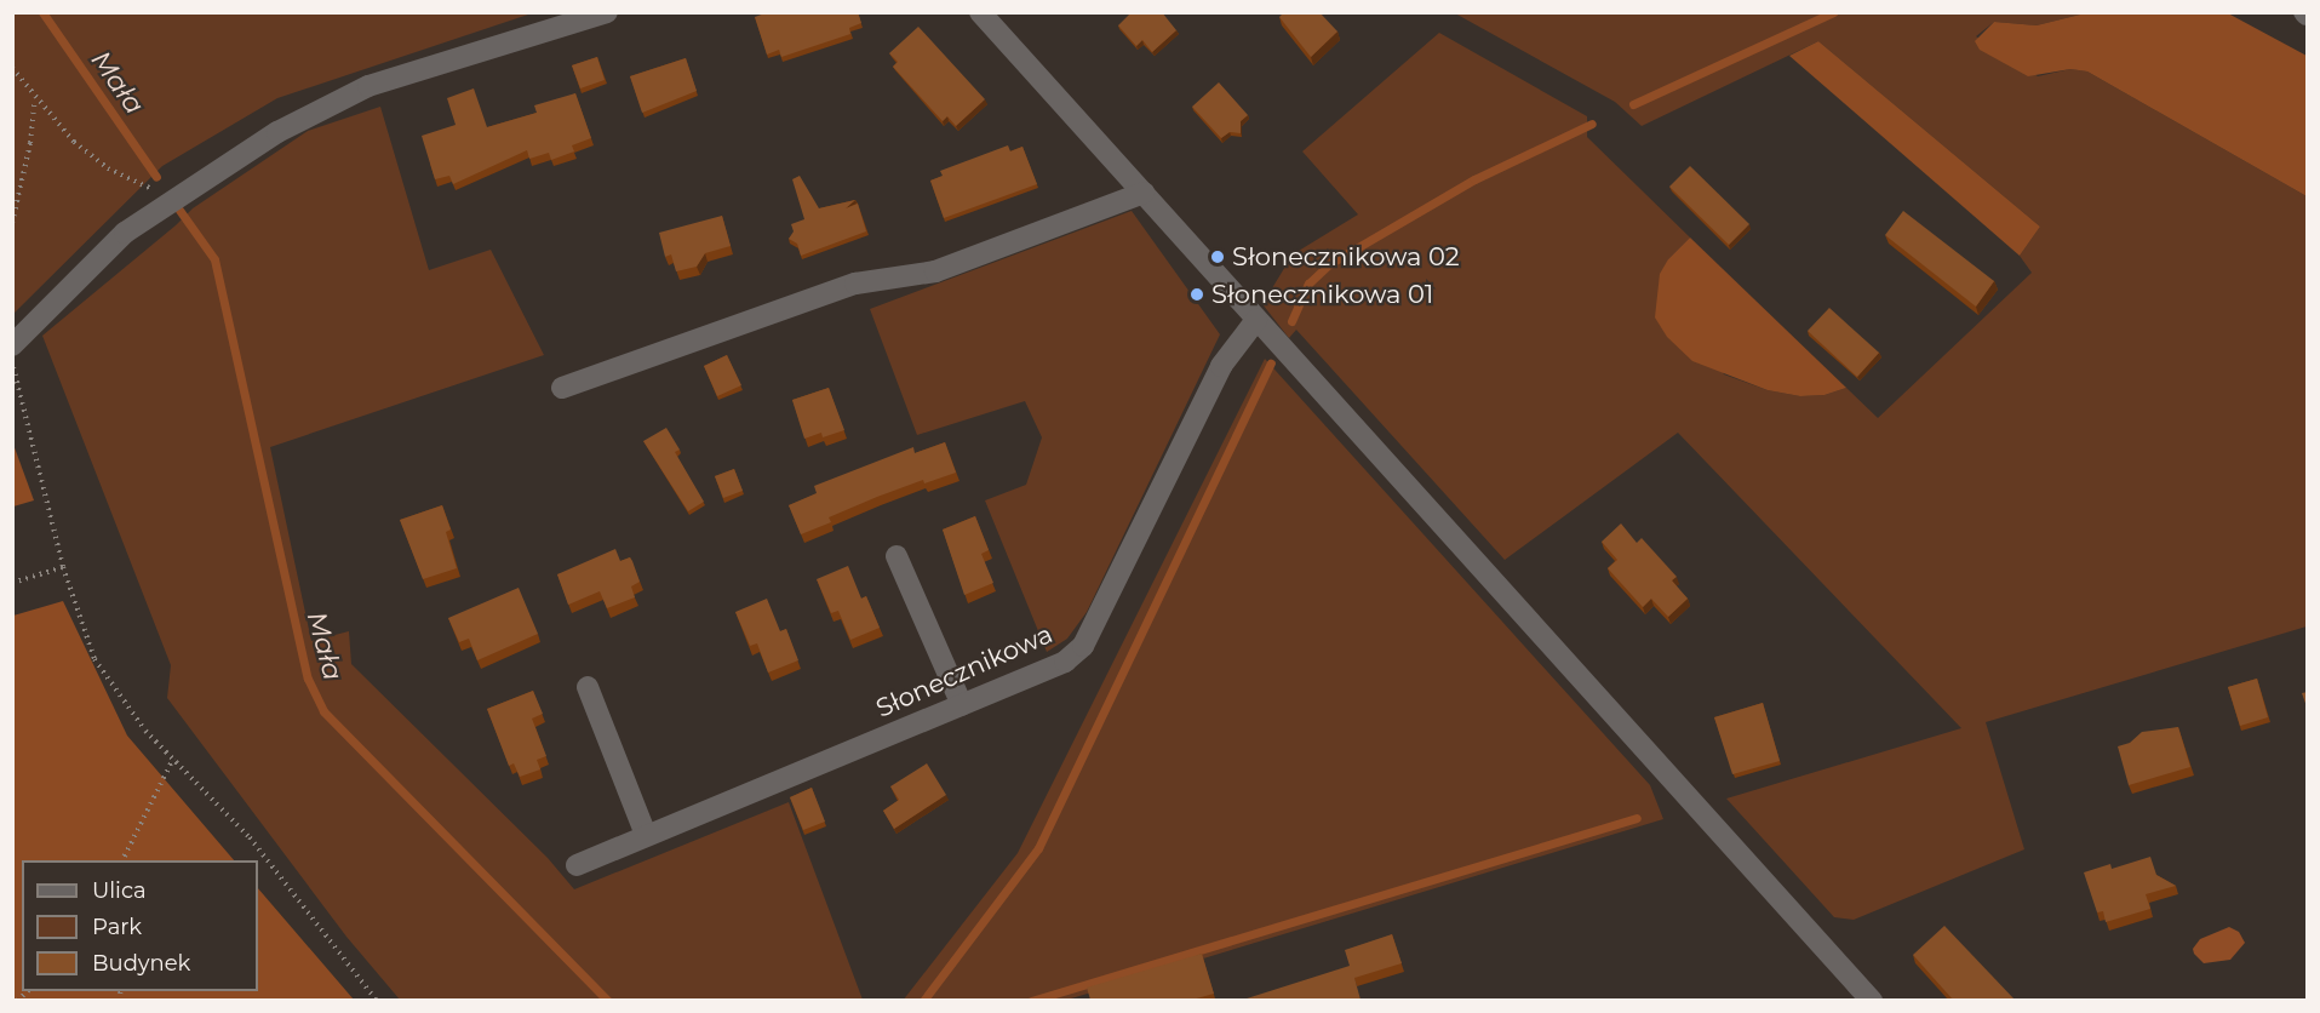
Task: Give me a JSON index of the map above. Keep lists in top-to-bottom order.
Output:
{
  "streets": {
    "street": ["Słonecznikowa"]
  },
  "water": ["Mała"],
  "places": ["Słonecznikowa 02", "Słonecznikowa 01"],
  "legend": ["Ulica", "Park", "Budynek"]
}
